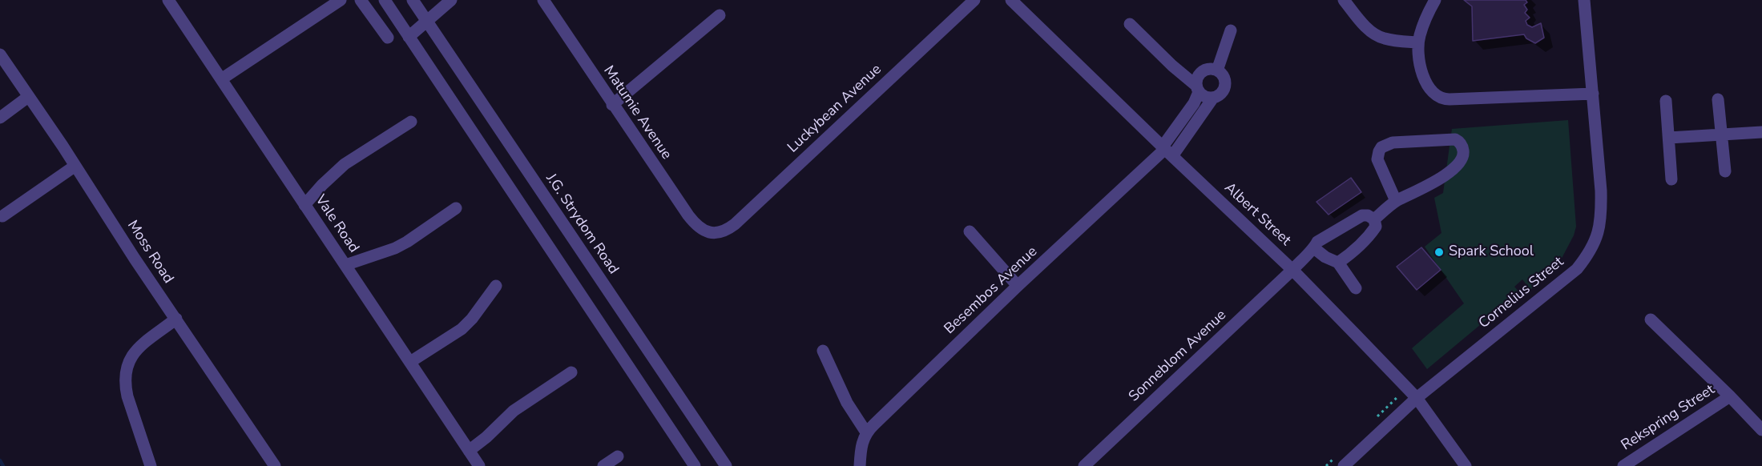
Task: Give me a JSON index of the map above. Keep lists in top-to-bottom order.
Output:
{
  "streets": {
    "street": [
      "Luckybean Avenue",
      "Matumie Avenue",
      "Albert Street",
      "Vale Road",
      "J.G. Strydom Road",
      "Moss Road",
      "Besembos Avenue",
      "Cornelius Street",
      "Sonneblom Avenue",
      "Rekspring Street"
    ]
  },
  "crossings": [
    ["Luckybean Avenue", "Matumie Avenue"],
    ["Albert Street", "Besembos Avenue"],
    ["Albert Street", "Cornelius Street"],
    ["Albert Street", "Sonneblom Avenue"]
  ],
  "places": ["Spark School"]
}
